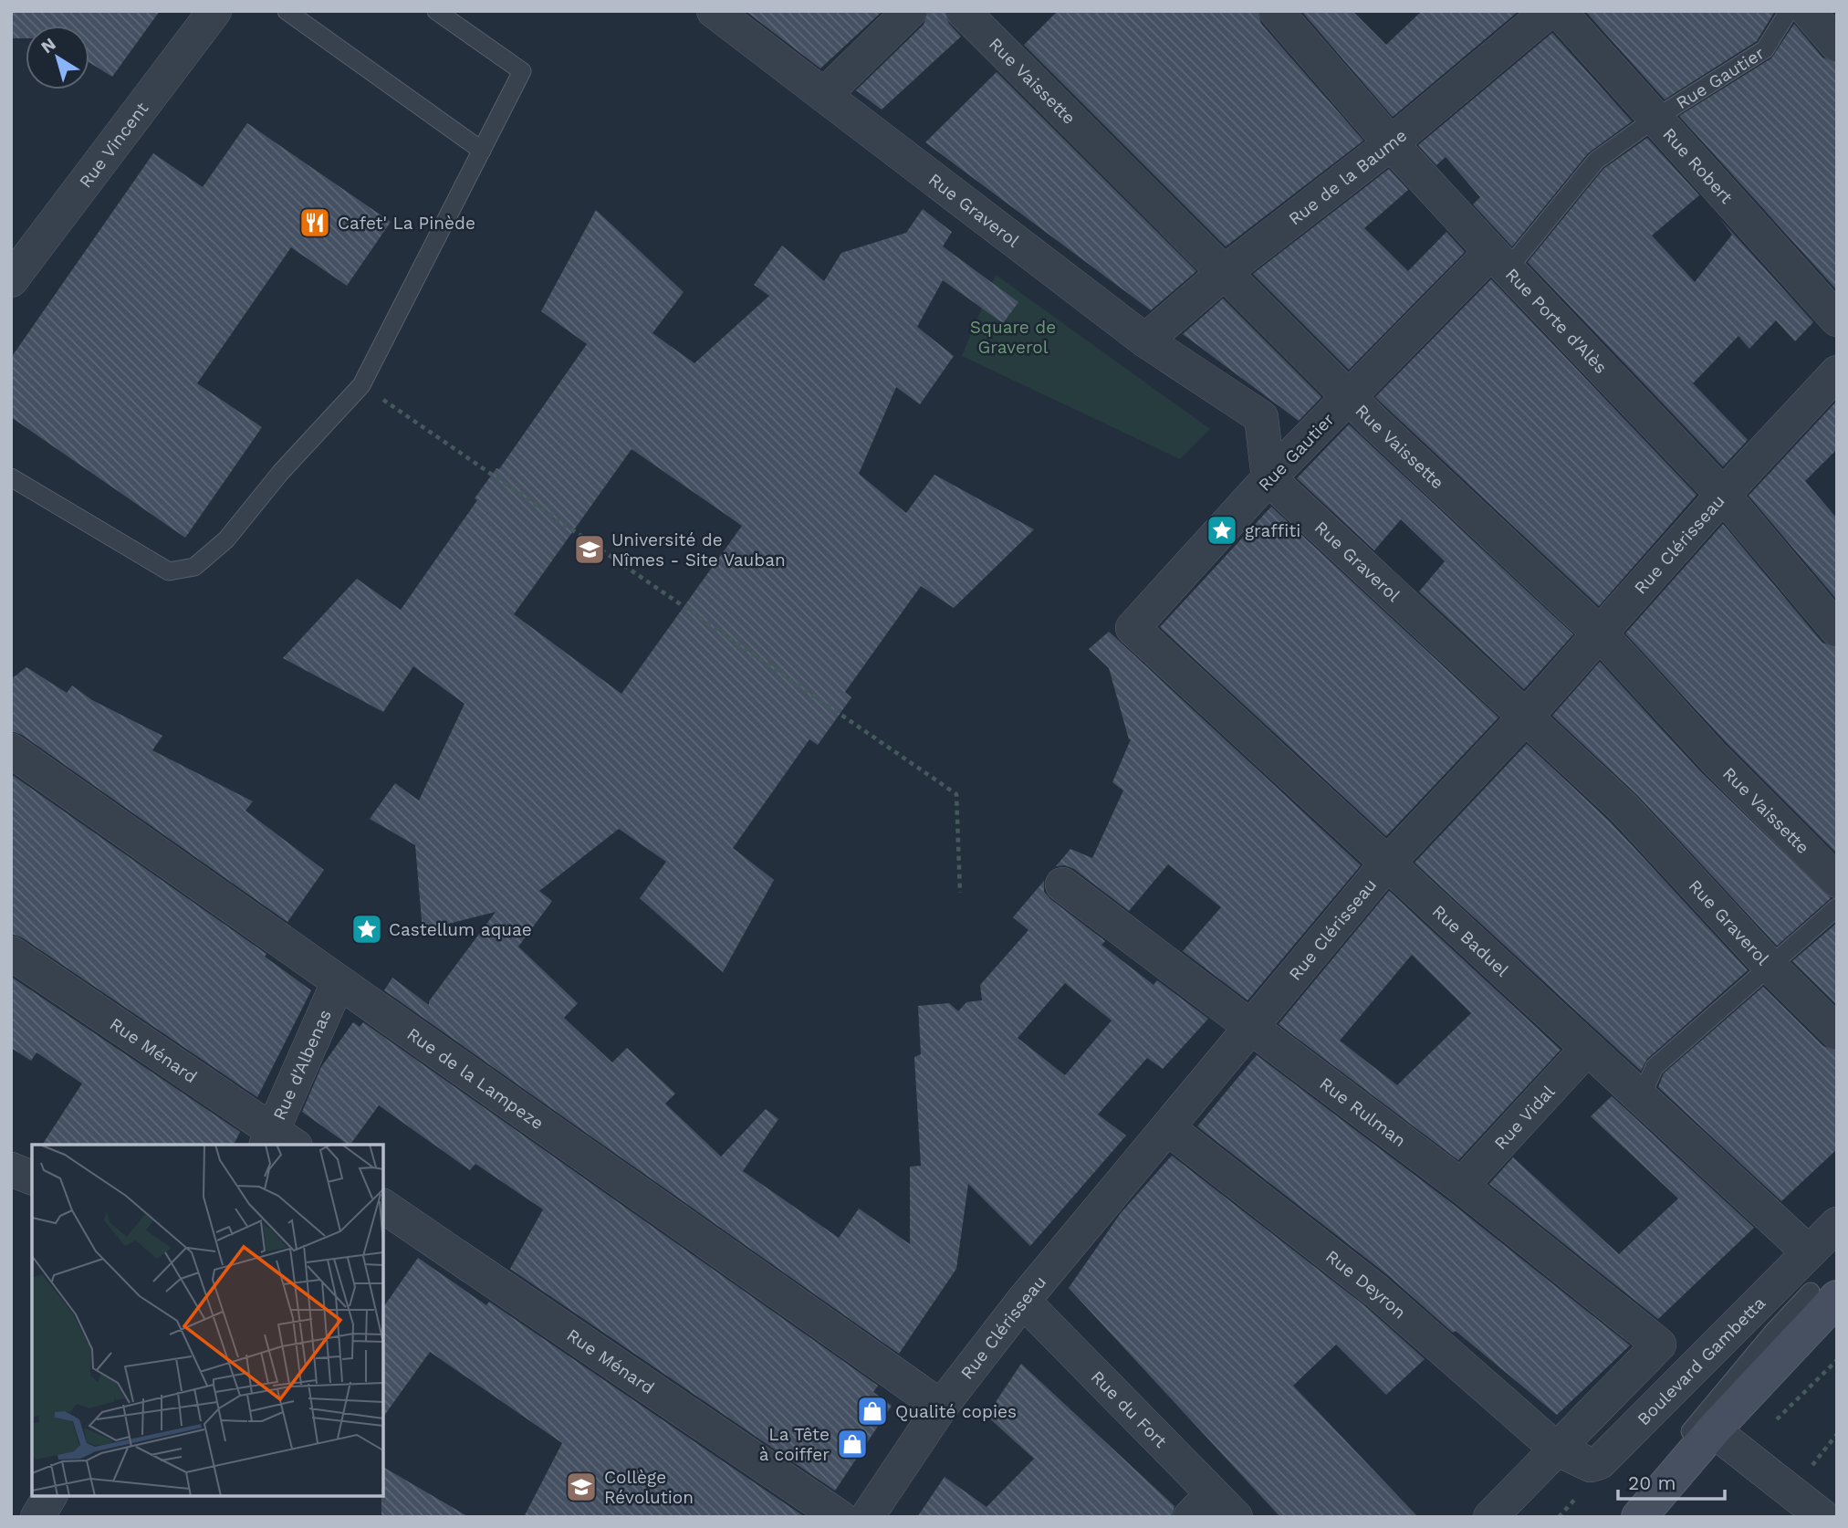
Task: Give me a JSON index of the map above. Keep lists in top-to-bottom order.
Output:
{
  "streets": {
    "street": [
      "Rue Gautier",
      "Rue Vaissette",
      "Rue Vincent",
      "Rue Robert",
      "Rue de la Baume",
      "Rue Graverol",
      "Rue Porte d'Alès",
      "Rue Clérisseau",
      "Rue Baduel",
      "Rue Ménard",
      "Rue d'Albenas",
      "Rue de la Lampeze",
      "Rue Rulman",
      "Rue Vidal",
      "Rue Deyron",
      "Boulevard Gambetta",
      "Rue du Fort"
    ]
  },
  "crossings": [
    ["Rue Gautier", "Rue Vaissette"],
    ["Rue Gautier", "Rue Robert"],
    ["Rue Gautier", "Rue Graverol"],
    ["Rue Gautier", "Rue Porte d'Alès"],
    ["Rue Gautier", "Rue Baduel"],
    ["Rue Vaissette", "Rue de la Baume"],
    ["Rue Vaissette", "Rue Clérisseau"],
    ["Rue de la Baume", "Rue Graverol"],
    ["Rue de la Baume", "Rue Porte d'Alès"],
    ["Rue Graverol", "Rue Clérisseau"],
    ["Rue Porte d'Alès", "Rue Clérisseau"],
    ["Rue Clérisseau", "Rue Baduel"],
    ["Rue Clérisseau", "Rue de la Lampeze"],
    ["Rue Clérisseau", "Rue Rulman"],
    ["Rue Clérisseau", "Rue Deyron"],
    ["Rue Clérisseau", "Rue du Fort"],
    ["Rue Baduel", "Rue Vidal"],
    ["Rue Baduel", "Boulevard Gambetta"],
    ["Rue Ménard", "Rue d'Albenas"],
    ["Rue d'Albenas", "Rue de la Lampeze"],
    ["Rue Rulman", "Rue Vidal"],
    ["Rue Rulman", "Rue Deyron"],
    ["Rue Rulman", "Boulevard Gambetta"],
    ["Rue Deyron", "Boulevard Gambetta"]
  ],
  "parks": ["Square de Graverol"],
  "places": {
    "restaurant": ["Cafet' La Pinède"],
    "place": ["graffiti", "Castellum aquae"],
    "school or university": ["Université de Nîmes - Site Vauban", "Collège Révolution"],
    "shop": ["Qualité copies", "La Tête à coiffer"]
  },
  "scale_bar": "20 m",
  "north": "top left"
}
